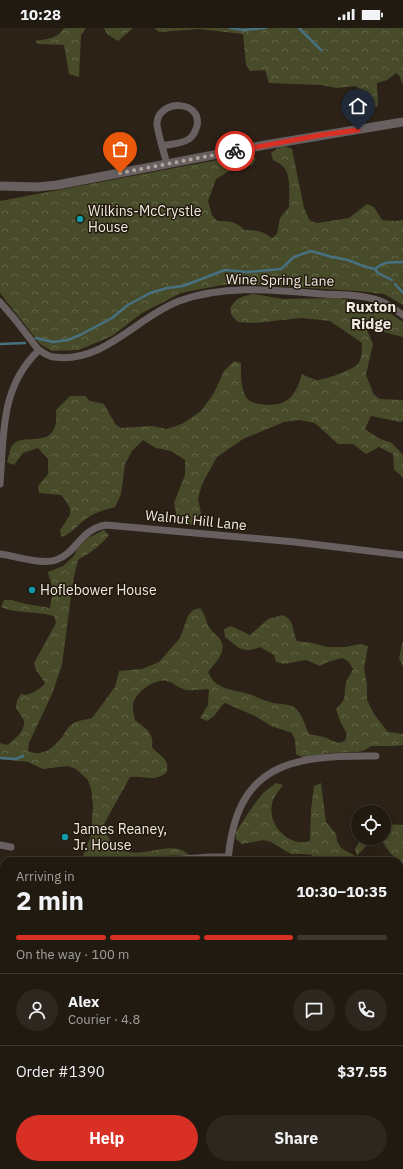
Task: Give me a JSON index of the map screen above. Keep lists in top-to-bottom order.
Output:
{
  "streets": {
    "street": ["Wine Spring Lane", "Walnut Hill Lane"]
  },
  "districts": ["Ruxton Ridge"],
  "places": ["Wilkins-McCrystle House", "Hoflebower House", "James Reaney, Jr. House"],
  "page": {
    "status": "10:28",
    "heading": ["2 min", "Arriving in", "10:30–10:35"],
    "panel": [
      "Alex",
      "Courier · 4.8",
      "Order #1390",
      "$37.55"
    ],
    "bar": "On the way · 100 m",
    "buttons": ["Help", "Share"]
  }
}
